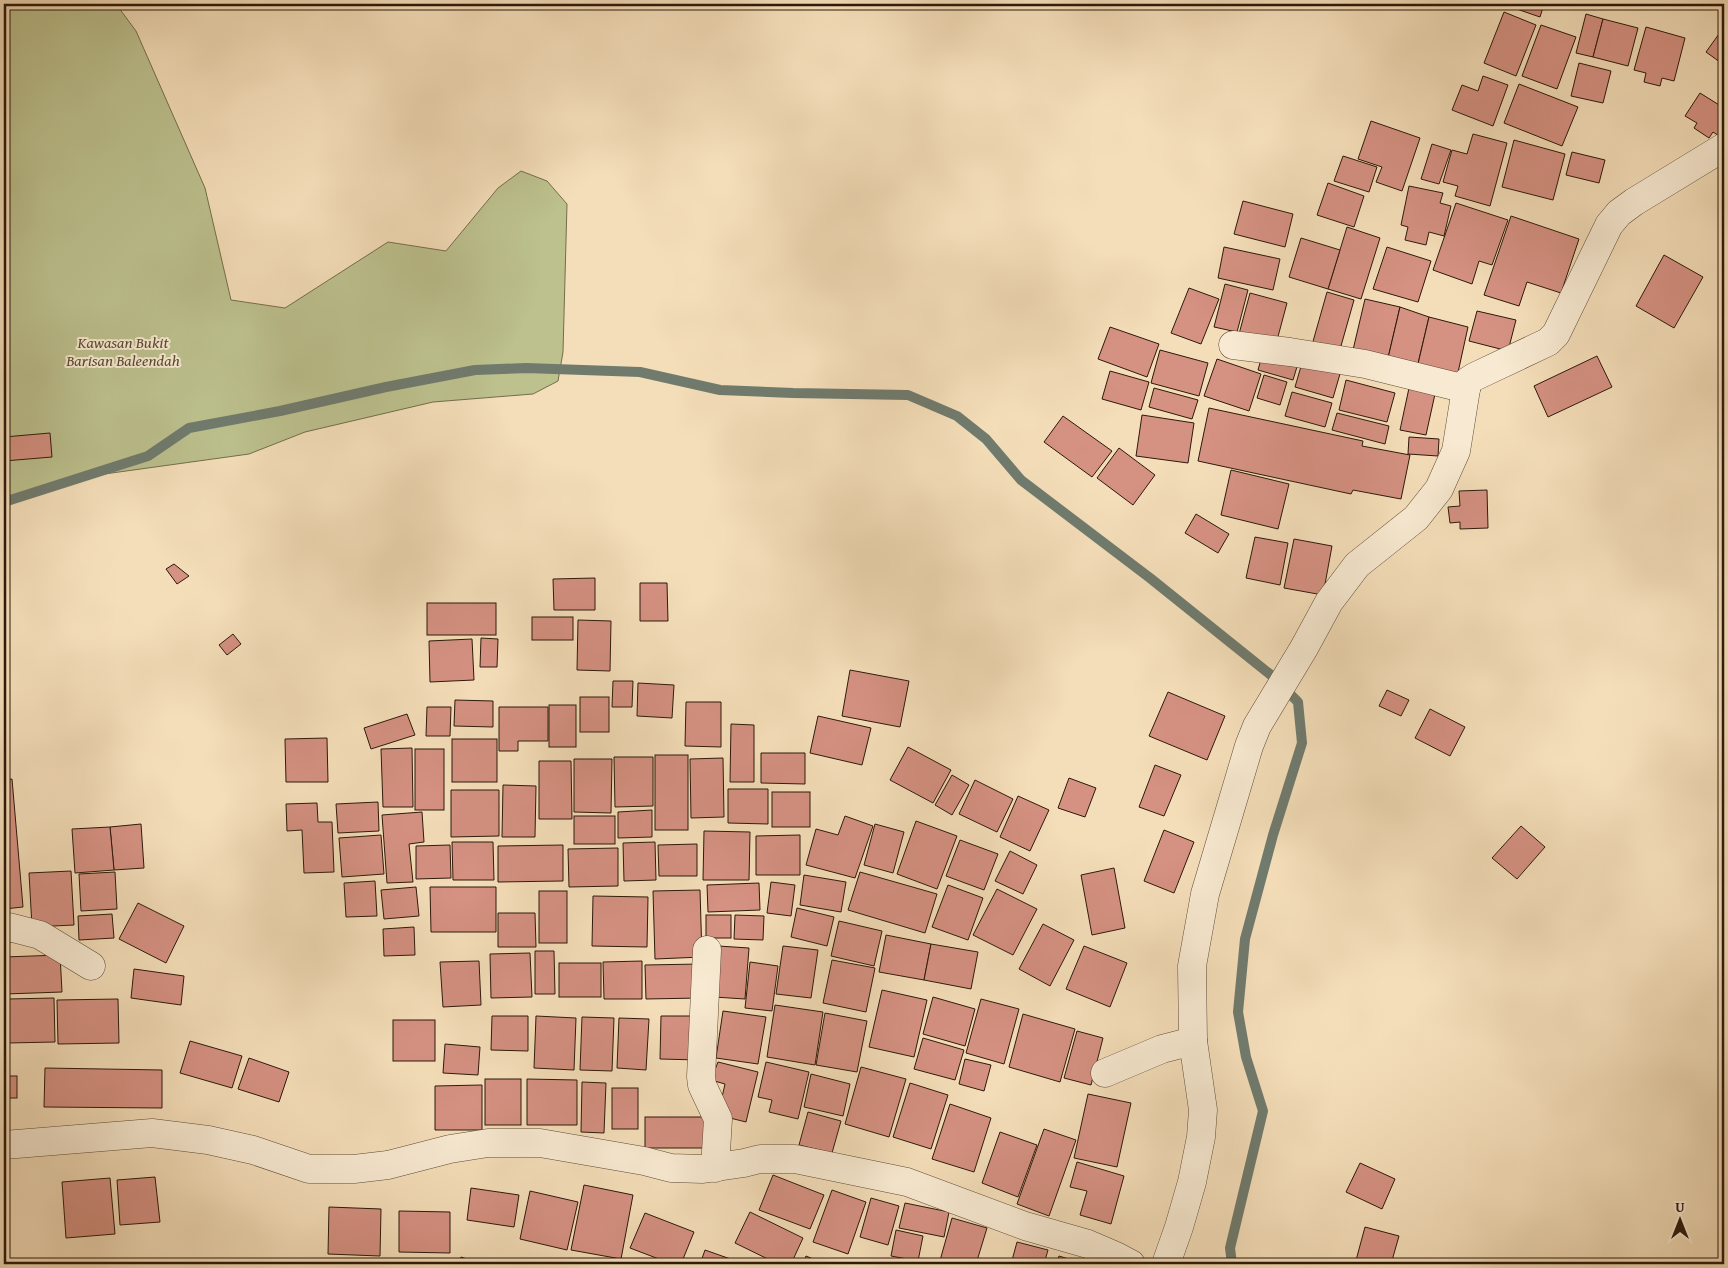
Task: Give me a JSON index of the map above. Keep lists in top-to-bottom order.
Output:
{
  "parks": ["Kawasan Bukit Barisan Baleendah"],
  "north": "top"
}
